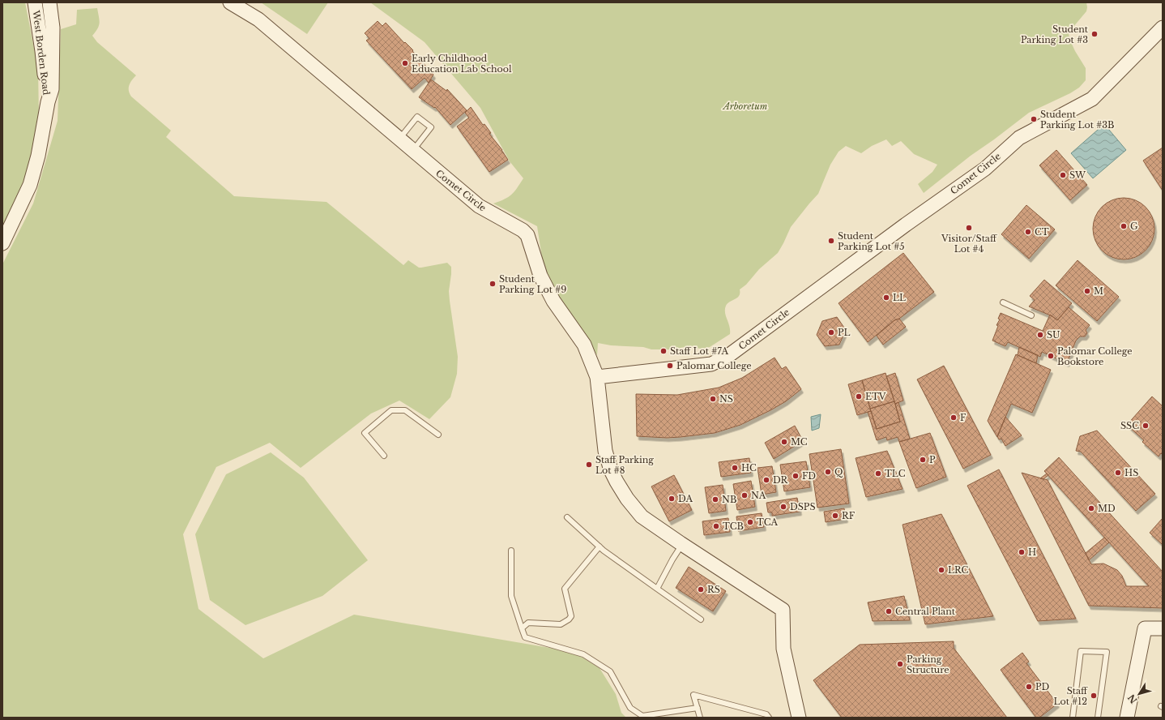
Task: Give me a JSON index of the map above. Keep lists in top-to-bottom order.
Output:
{
  "streets": {
    "street": ["West Borden Road", "Comet Circle"]
  },
  "parks": ["Arboretum"],
  "places": [
    "Student Parking Lot #3",
    "Early Childhood Education Lab School",
    "Student Parking Lot #3B",
    "SW",
    "G",
    "Visitor/Staff Lot #4",
    "CT",
    "Student Parking Lot #5",
    "Student Parking Lot #9",
    "M",
    "LL",
    "PL",
    "SU",
    "Staff Lot #7A",
    "Palomar College Bookstore",
    "Palomar College",
    "ETV",
    "NS",
    "F",
    "SSC",
    "MC",
    "P",
    "Staff Parking Lot #8",
    "HC",
    "Q",
    "HS",
    "TLC",
    "FD",
    "DR",
    "NA",
    "DA",
    "NB",
    "DSPS",
    "MD",
    "RF",
    "TCA",
    "TCB",
    "H",
    "LRC",
    "RS",
    "Central Plant",
    "Parking Structure",
    "PD",
    "Staff Lot #12"
  ],
  "north": "bottom left"
}
